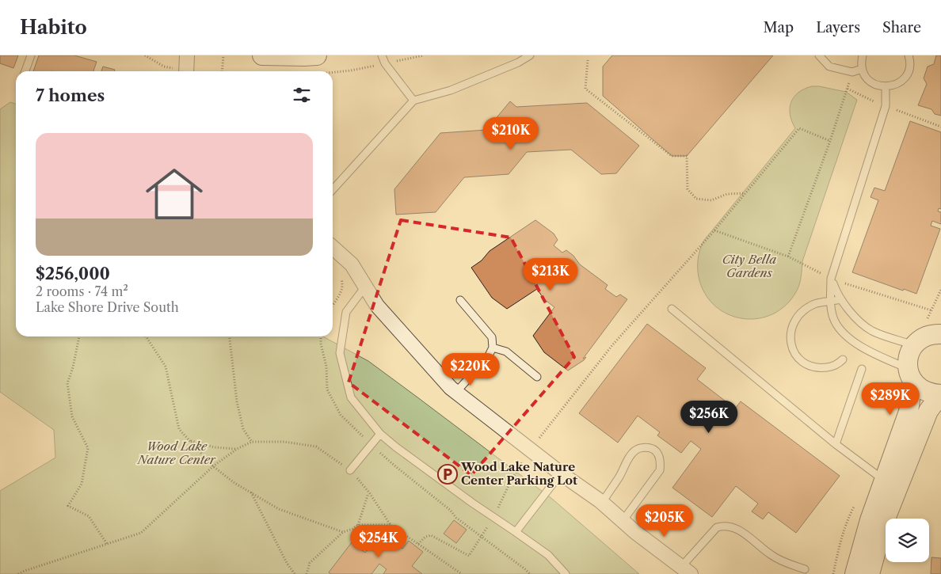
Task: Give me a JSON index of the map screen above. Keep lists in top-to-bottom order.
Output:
{
  "parks": ["City Bella Gardens", "Wood Lake Nature Center"],
  "places": {
    "parking": ["Wood Lake Nature Center Parking Lot"]
  },
  "page": {
    "header": "Habito",
    "nav": ["Map", "Layers", "Share"],
    "heading": "7 homes",
    "price": [
      "$210K",
      "$213K",
      "$220K",
      "$289K",
      "$256K",
      "$205K",
      "$254K"
    ],
    "list": [
      {
        "name": "$256,000",
        "note": "2 rooms · 74 m² · Lake Shore Drive South"
      }
    ]
  }
}
